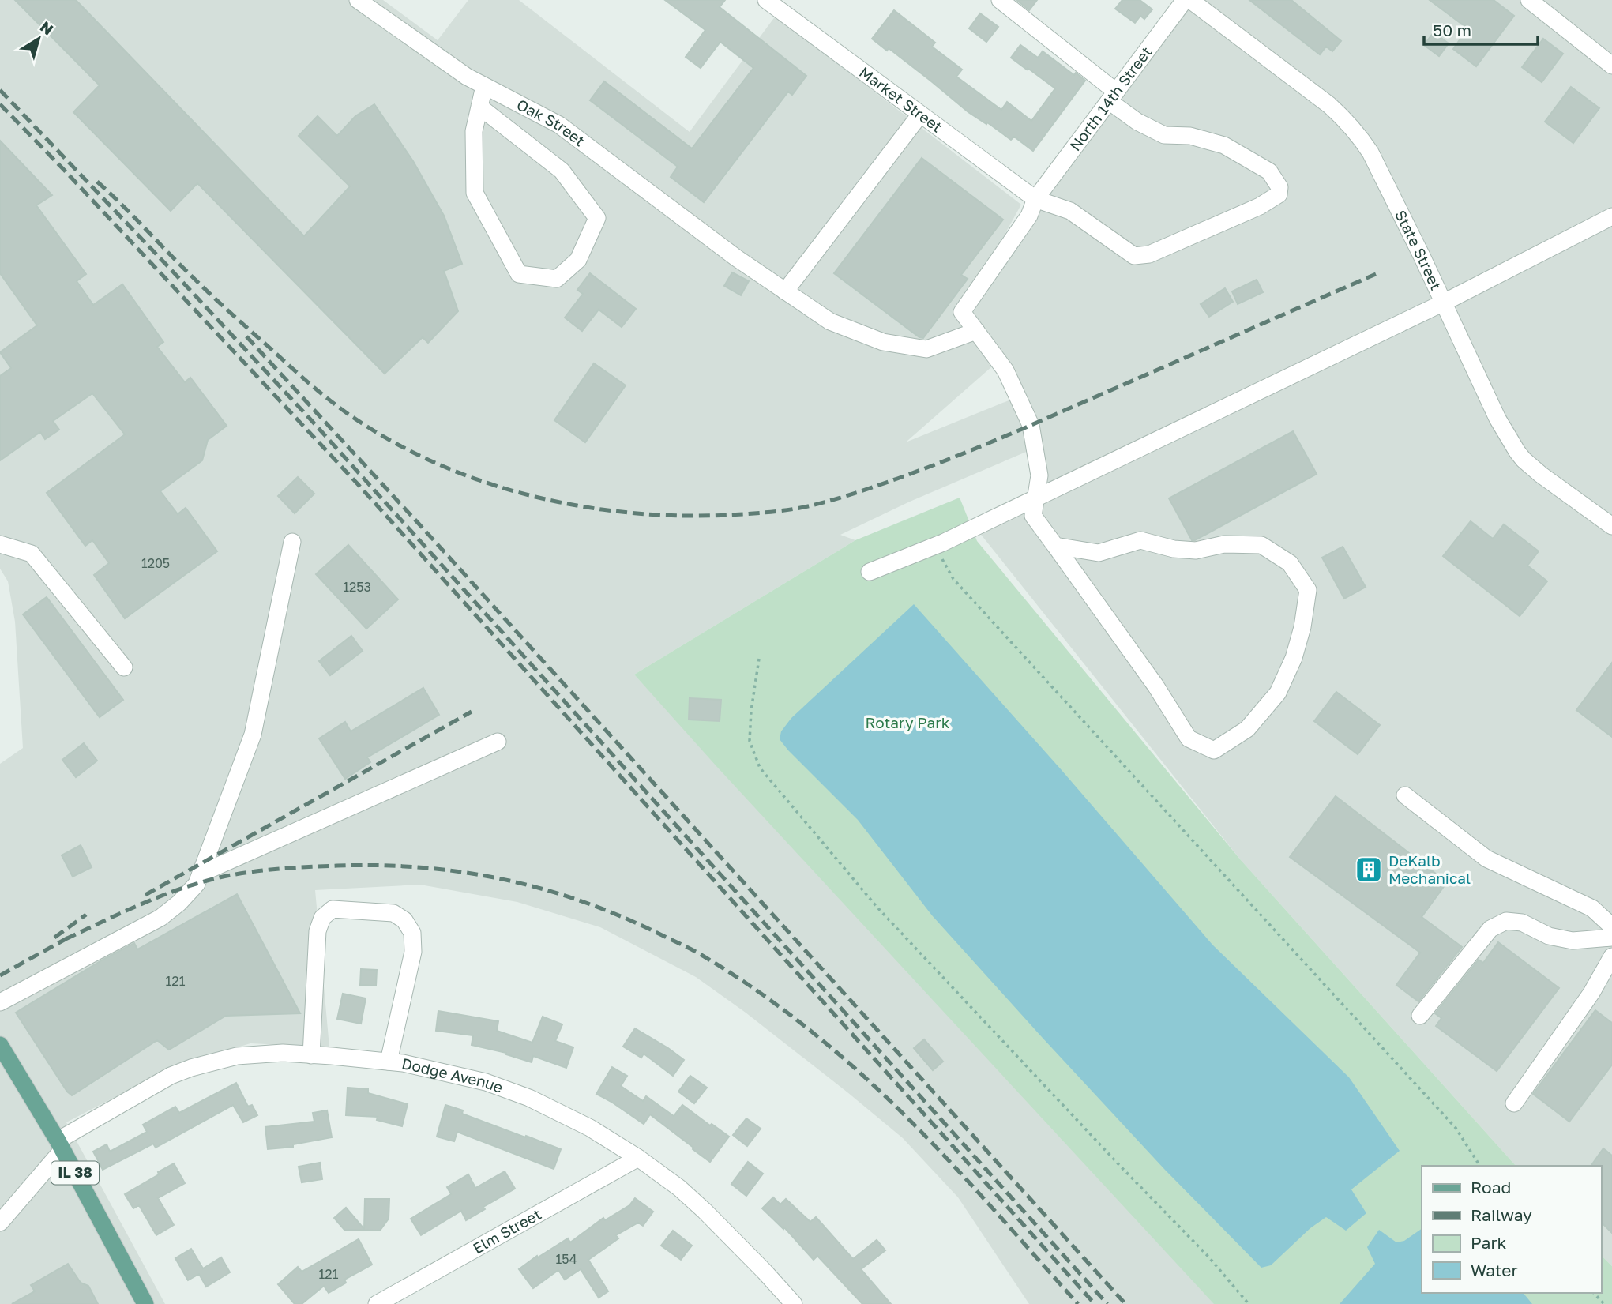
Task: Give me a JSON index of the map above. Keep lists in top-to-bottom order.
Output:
{
  "streets": {
    "main road": ["IL 38"],
    "street": [
      "Market Street",
      "North 14th Street",
      "Oak Street",
      "State Street",
      "Dodge Avenue",
      "Elm Street"
    ]
  },
  "crossings": [
    ["Market Street", "North 14th Street"],
    ["North 14th Street", "Oak Street"],
    ["Dodge Avenue", "IL 38"],
    ["Dodge Avenue", "Elm Street"]
  ],
  "parks": ["Rotary Park"],
  "places": {
    "building": ["DeKalb Mechanical"]
  },
  "house_numbers": [
    "1205",
    "1253",
    "121",
    "154",
    "121"
  ],
  "legend": [
    "Road",
    "Railway",
    "Park",
    "Water"
  ],
  "scale_bar": "50 m",
  "north": "top right"
}
